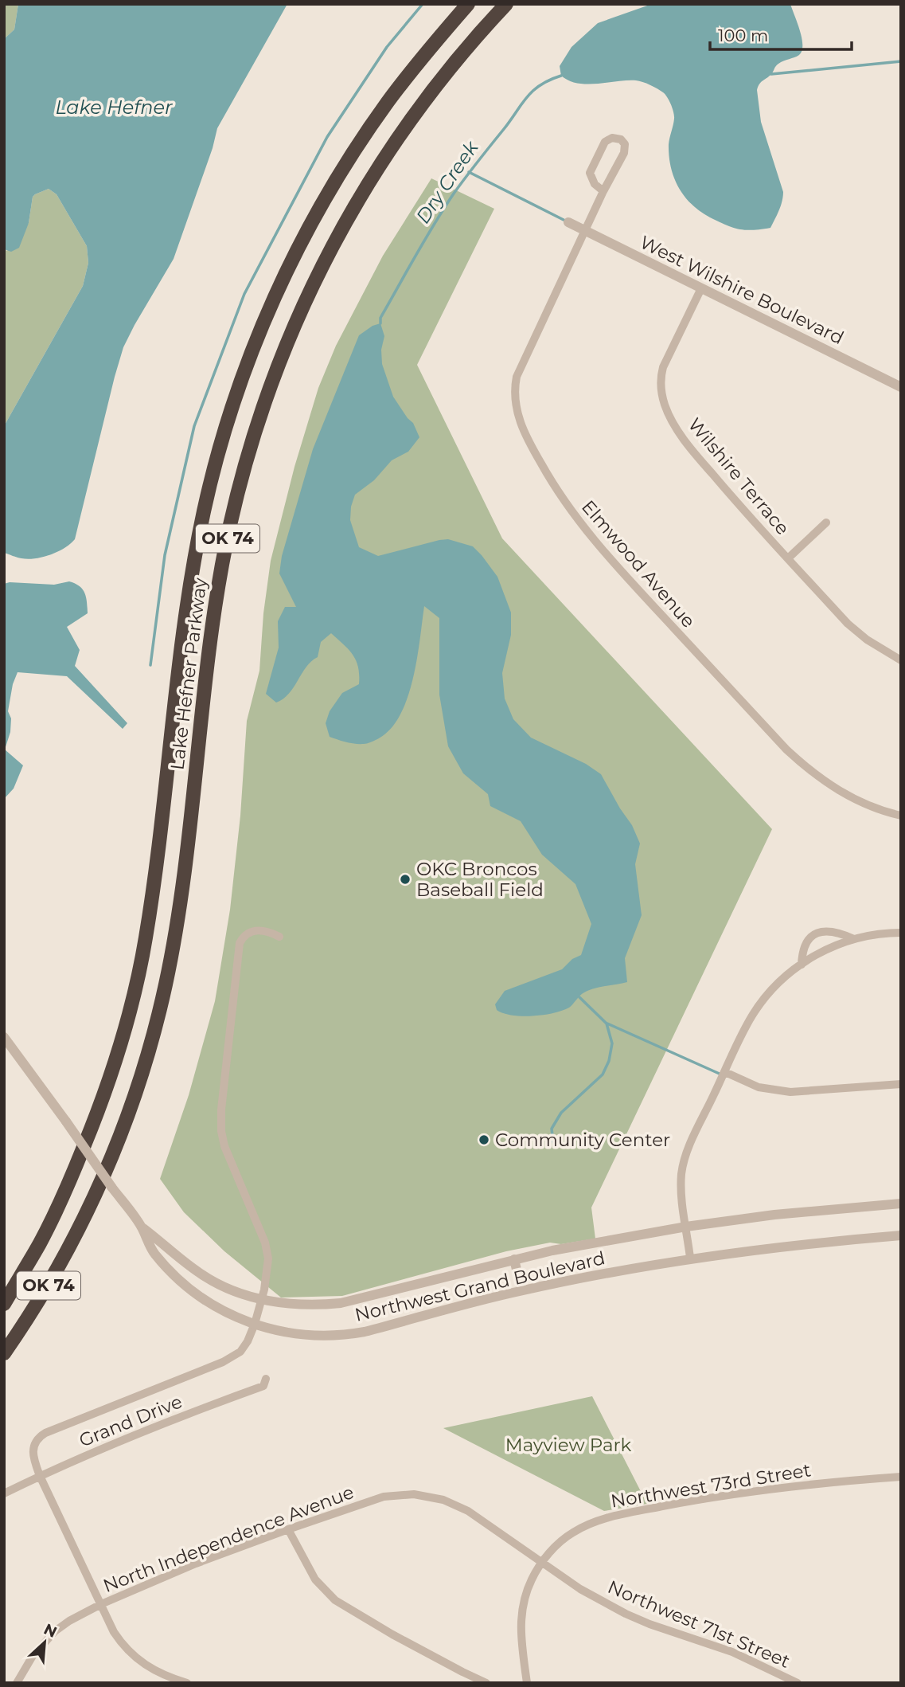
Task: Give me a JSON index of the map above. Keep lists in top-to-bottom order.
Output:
{
  "streets": {
    "highway": ["OK 74", "Lake Hefner Parkway"],
    "street": [
      "West Wilshire Boulevard",
      "Wilshire Terrace",
      "Elmwood Avenue",
      "Northwest Grand Boulevard",
      "Grand Drive",
      "Northwest 73rd Street",
      "North Independence Avenue",
      "Northwest 71st Street"
    ]
  },
  "crossings": [
    ["West Wilshire Boulevard", "Wilshire Terrace"],
    ["West Wilshire Boulevard", "Elmwood Avenue"],
    ["Northwest 73rd Street", "Northwest 71st Street"],
    ["North Independence Avenue", "Northwest 71st Street"]
  ],
  "water": ["Lake Hefner", "Dry Creek"],
  "parks": ["Mayview Park"],
  "places": ["OKC Broncos Baseball Field", "Community Center"],
  "scale_bar": "100 m",
  "north": "top right"
}
